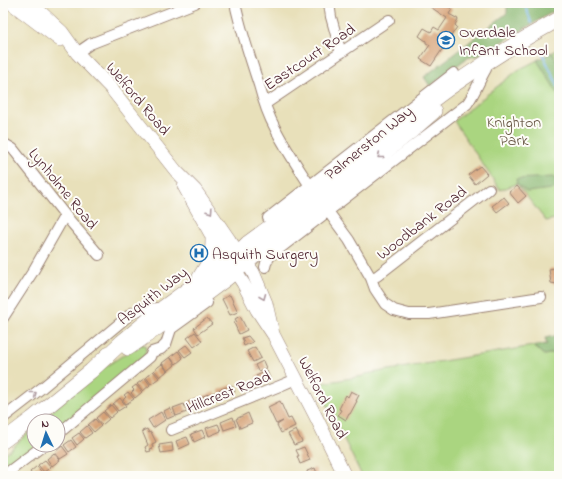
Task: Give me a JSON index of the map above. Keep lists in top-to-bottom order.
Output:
{
  "streets": {
    "highway": ["Palmerston Way", "Asquith Way"],
    "main road": ["Welford Road"],
    "street": [
      "Eastcourt Road",
      "Lynholme Road",
      "Woodbank Road",
      "Hillcrest Road"
    ]
  },
  "crossings": [
    ["Welford Road", "Palmerston Way"],
    ["Welford Road", "Asquith Way"],
    ["Welford Road", "Hillcrest Road"],
    ["Palmerston Way", "Asquith Way"]
  ],
  "parks": ["Knighton Park"],
  "places": {
    "school or university": ["Overdale Infant School"],
    "hospital": ["Asquith Surgery"]
  },
  "north": "top"
}
